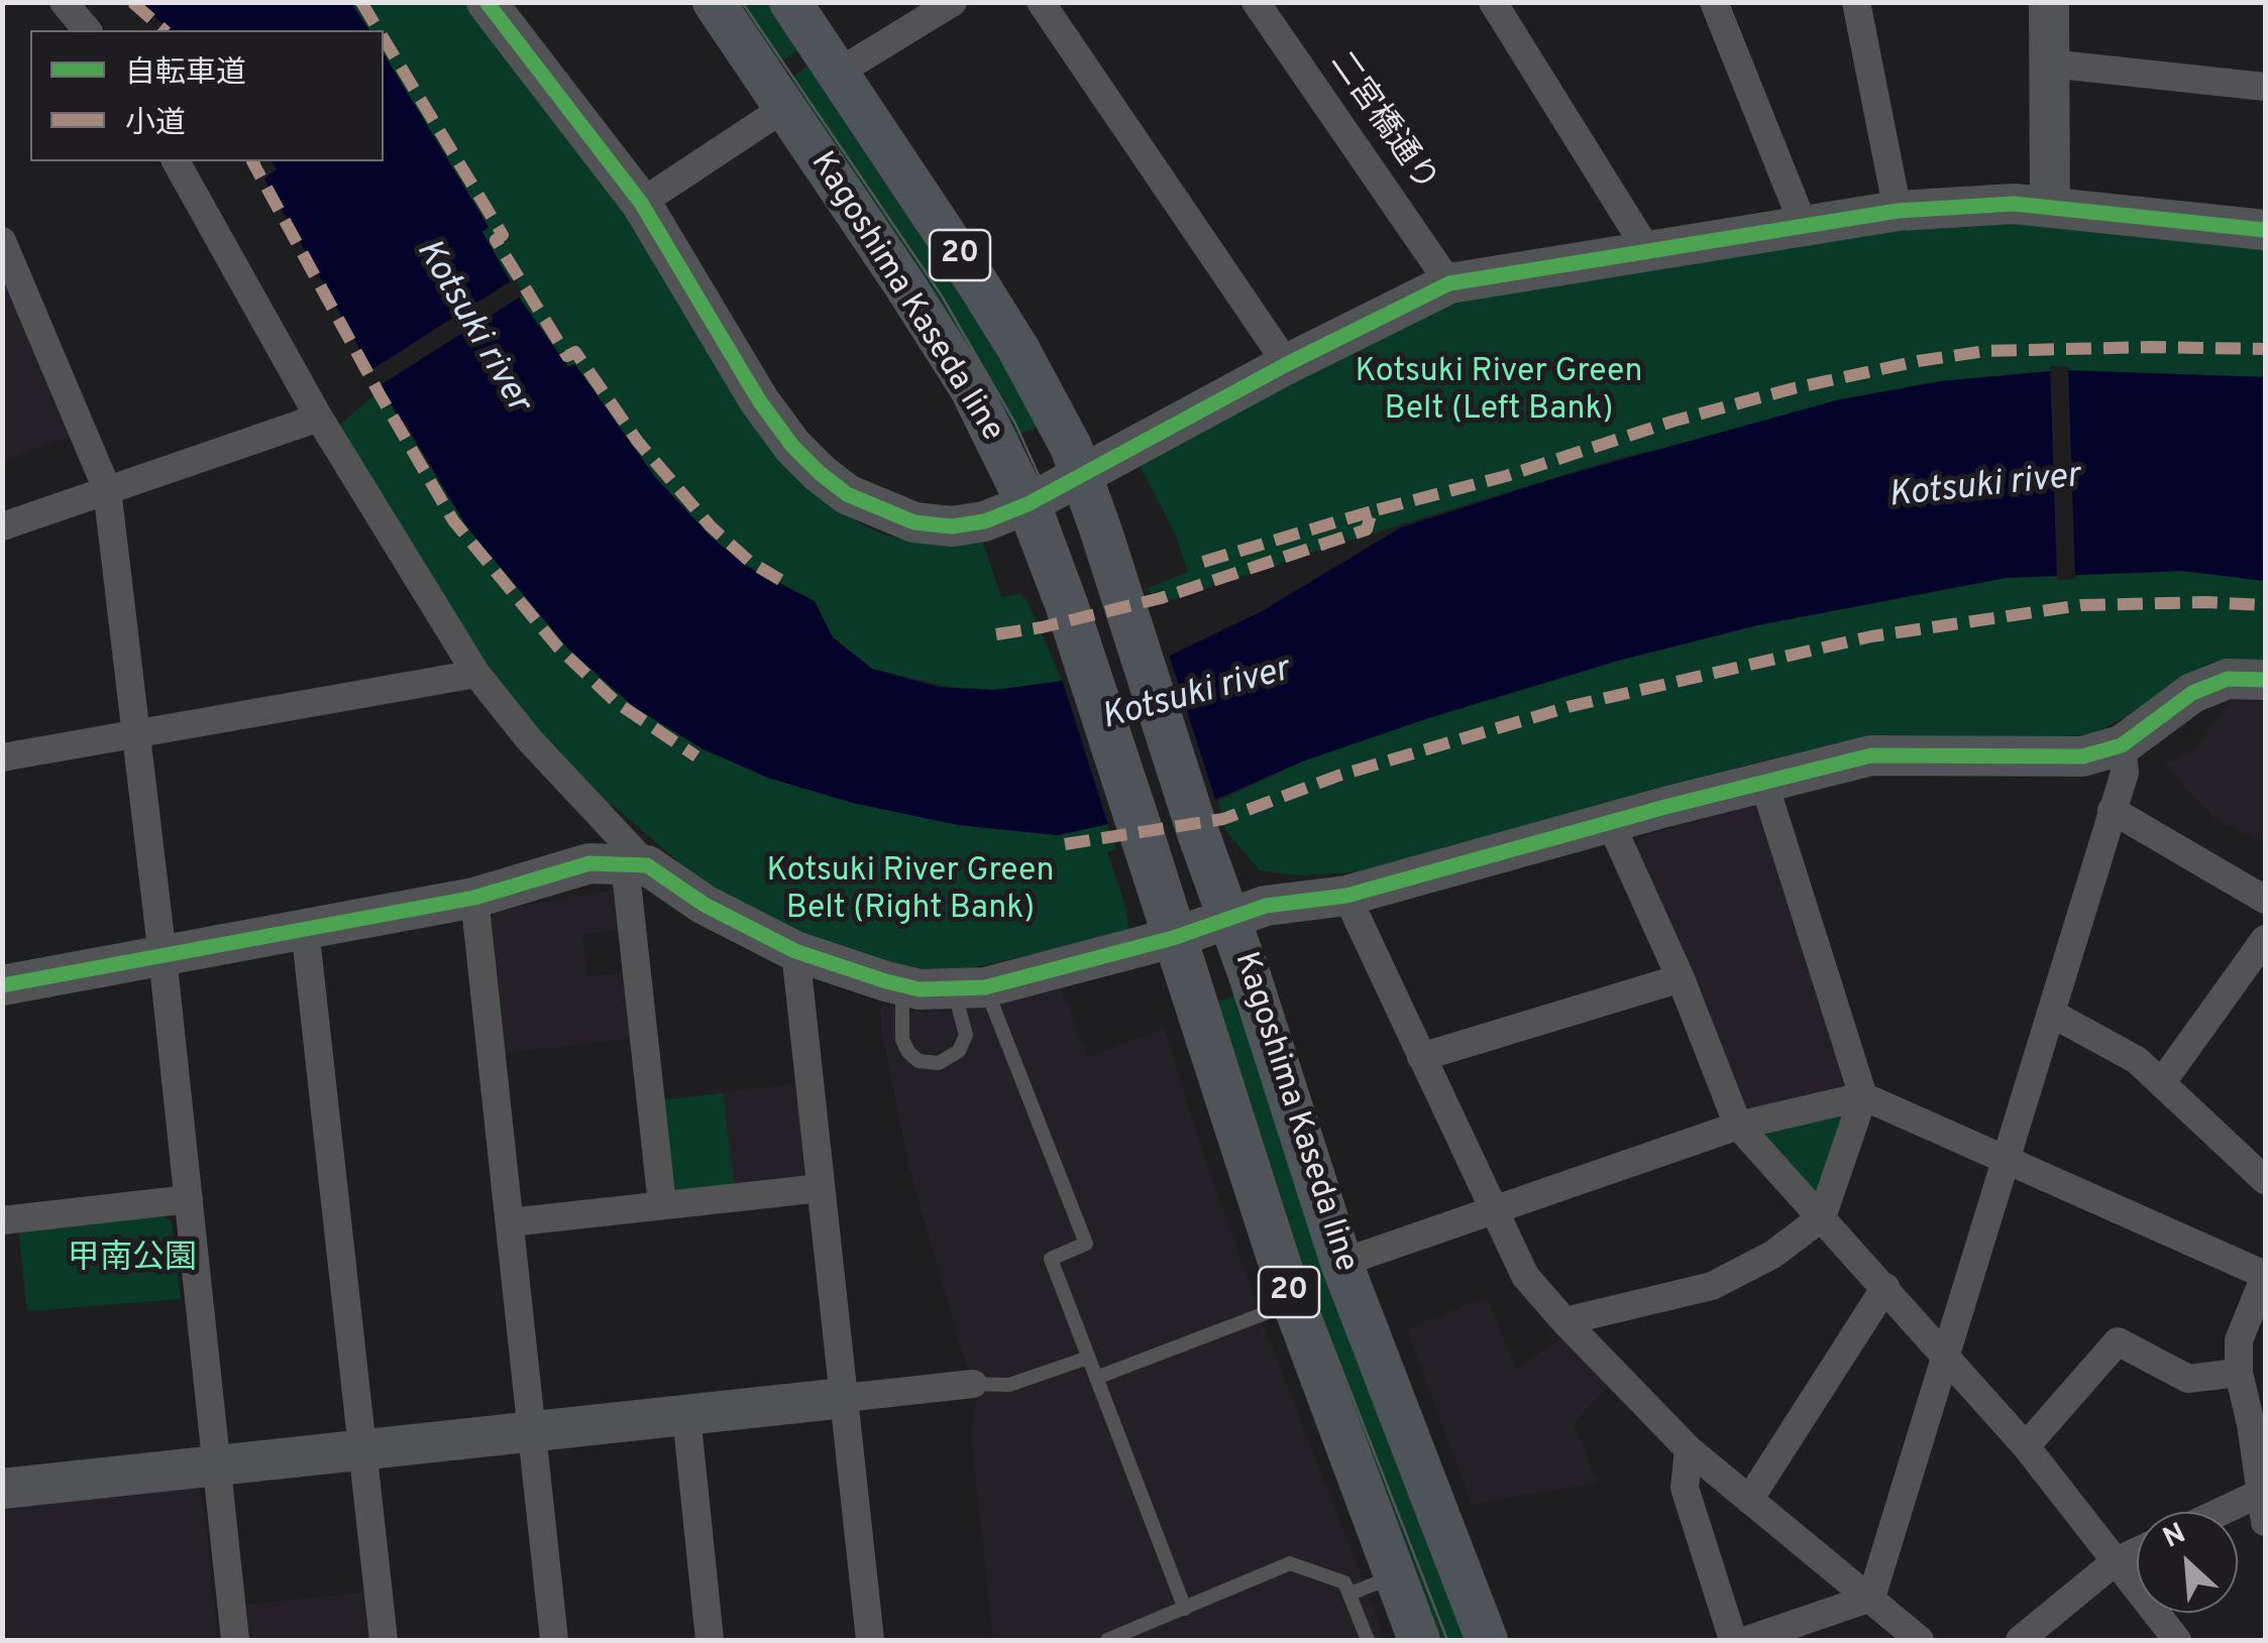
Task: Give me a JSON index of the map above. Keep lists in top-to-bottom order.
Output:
{
  "streets": {
    "main road": ["20", "Kagoshima Kaseda line"],
    "street": ["二宮橋通り"]
  },
  "water": ["Kotsuki river"],
  "parks": ["Kotsuki River Green Belt (Left Bank)", "Kotsuki River Green Belt (Right Bank)", "甲南公園"],
  "legend": ["自転車道", "小道"],
  "north": "top left"
}
